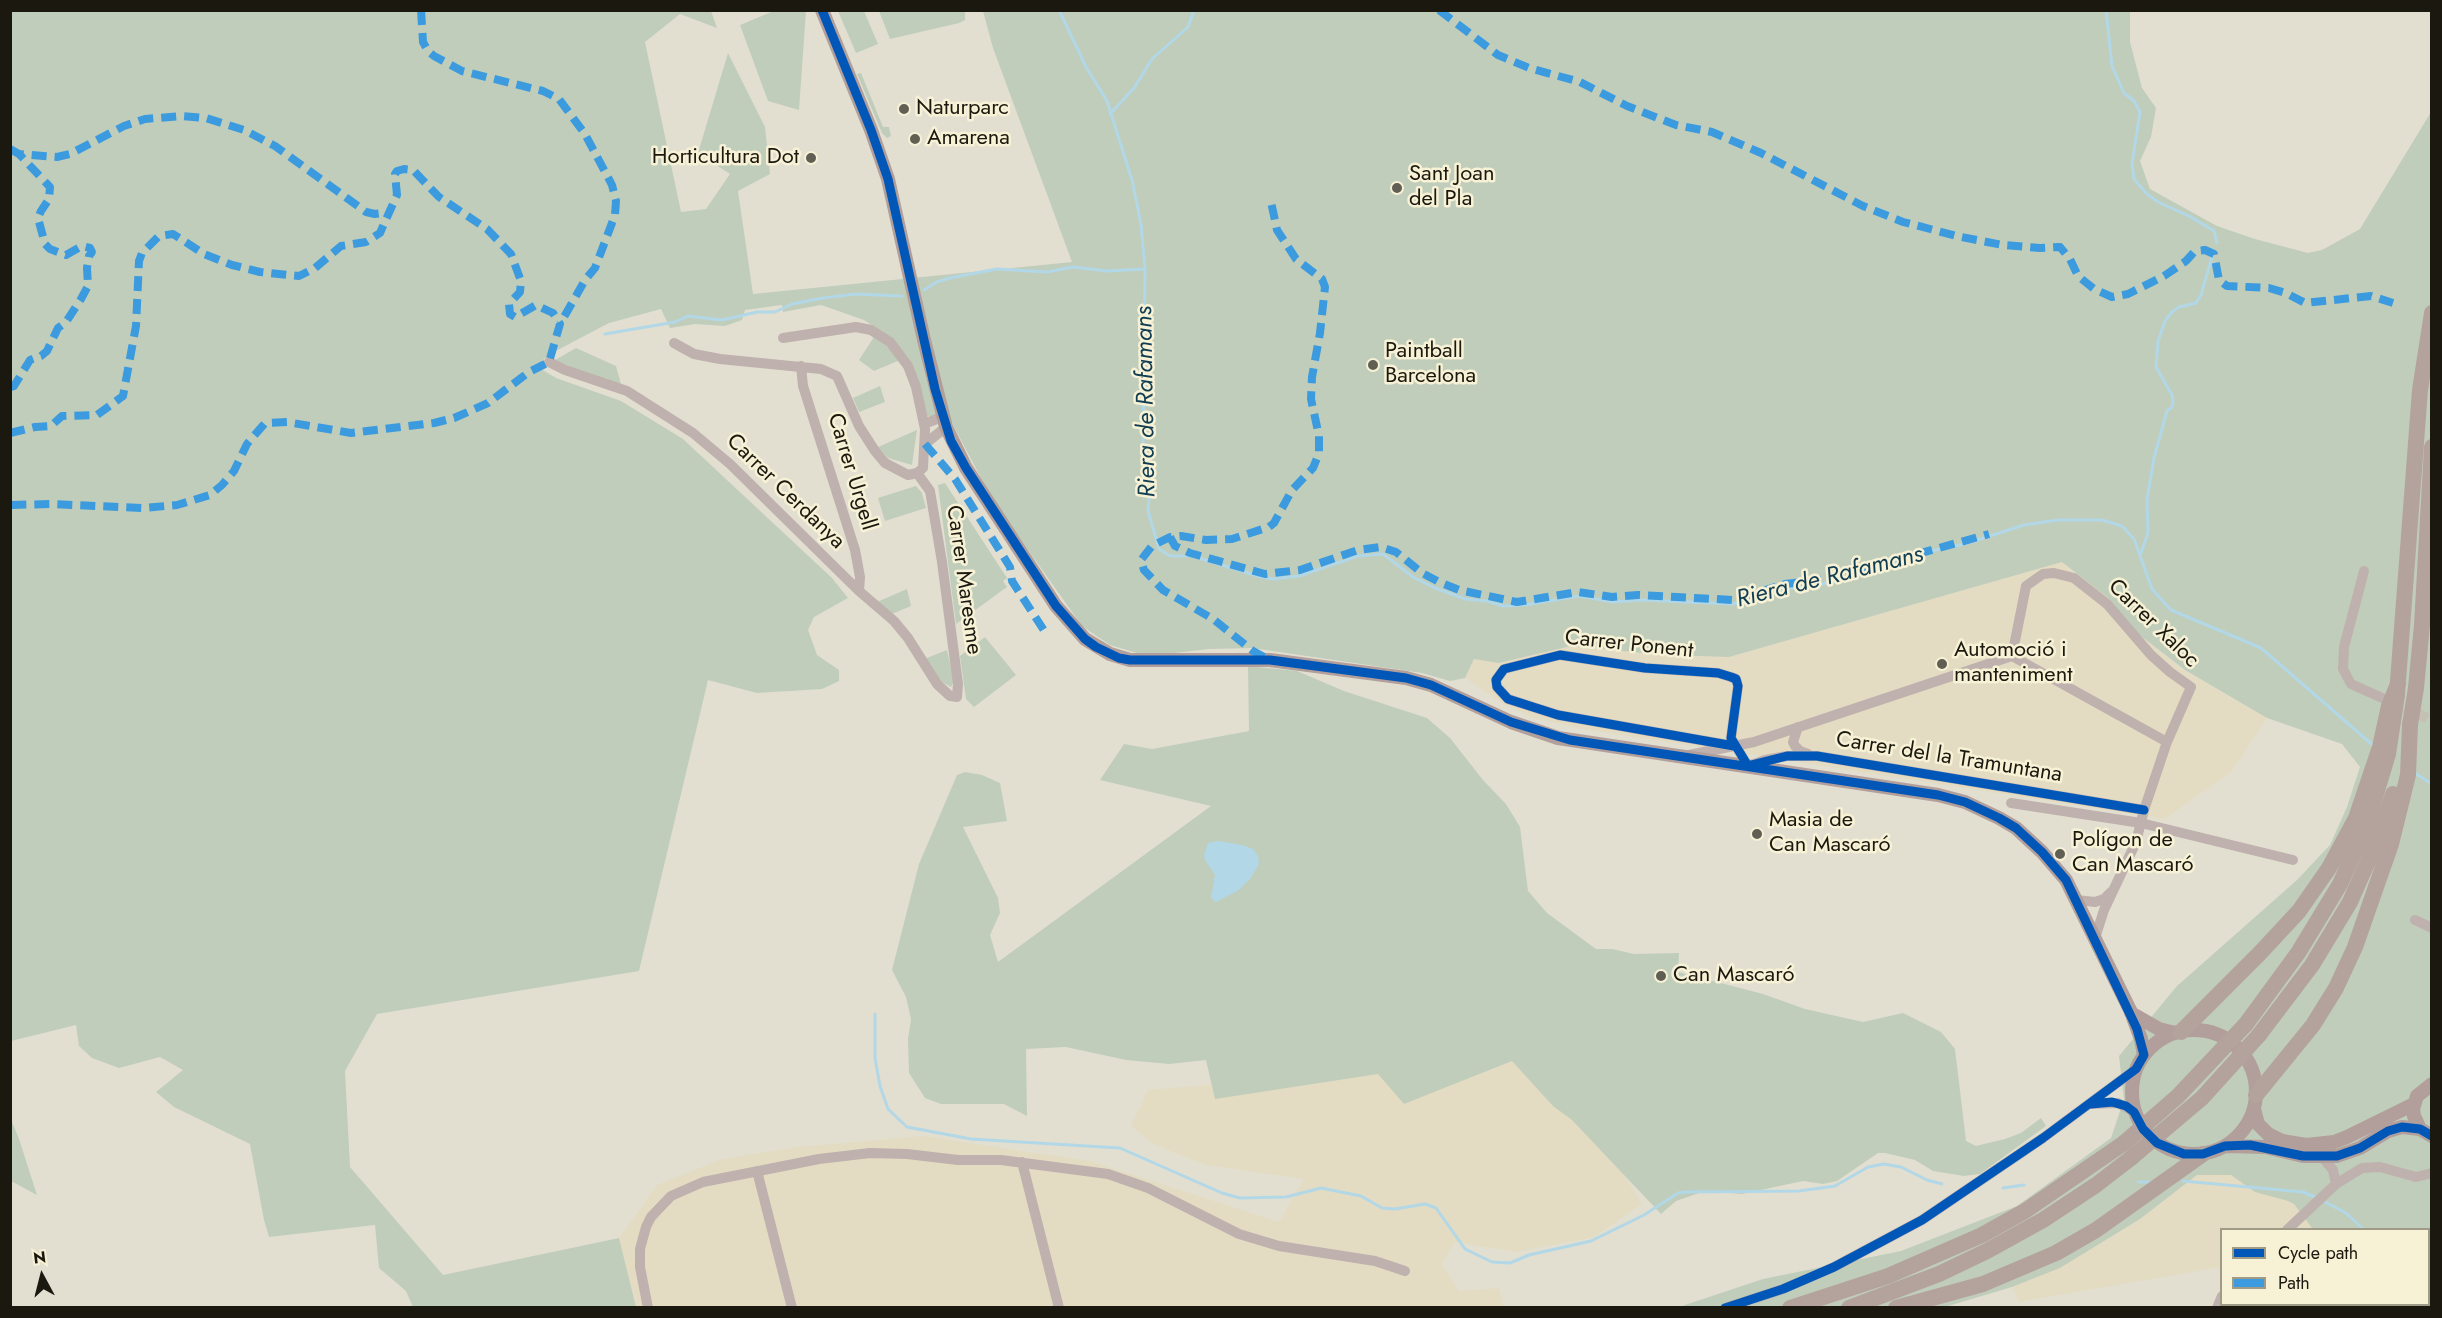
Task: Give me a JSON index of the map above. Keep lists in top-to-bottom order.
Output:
{
  "streets": {
    "street": [
      "Carrer Urgell",
      "Carrer Cerdanya",
      "Carrer Maresme",
      "Carrer Xaloc",
      "Carrer Ponent",
      "Carrer del la Tramuntana"
    ]
  },
  "crossings": [
    ["Carrer Urgell", "Carrer Cerdanya"],
    ["Carrer Cerdanya", "Carrer Maresme"],
    ["Carrer Xaloc", "Carrer Ponent"],
    ["Carrer Xaloc", "Carrer del la Tramuntana"]
  ],
  "water": ["Riera de Rafamans"],
  "places": [
    "Naturparc",
    "Amarena",
    "Horticultura Dot",
    "Sant Joan del Pla",
    "Paintball Barcelona",
    "Automoció i manteniment",
    "Masia de Can Mascaró",
    "Polígon de Can Mascaró",
    "Can Mascaró"
  ],
  "legend": ["Cycle path", "Path"],
  "north": "top"
}
